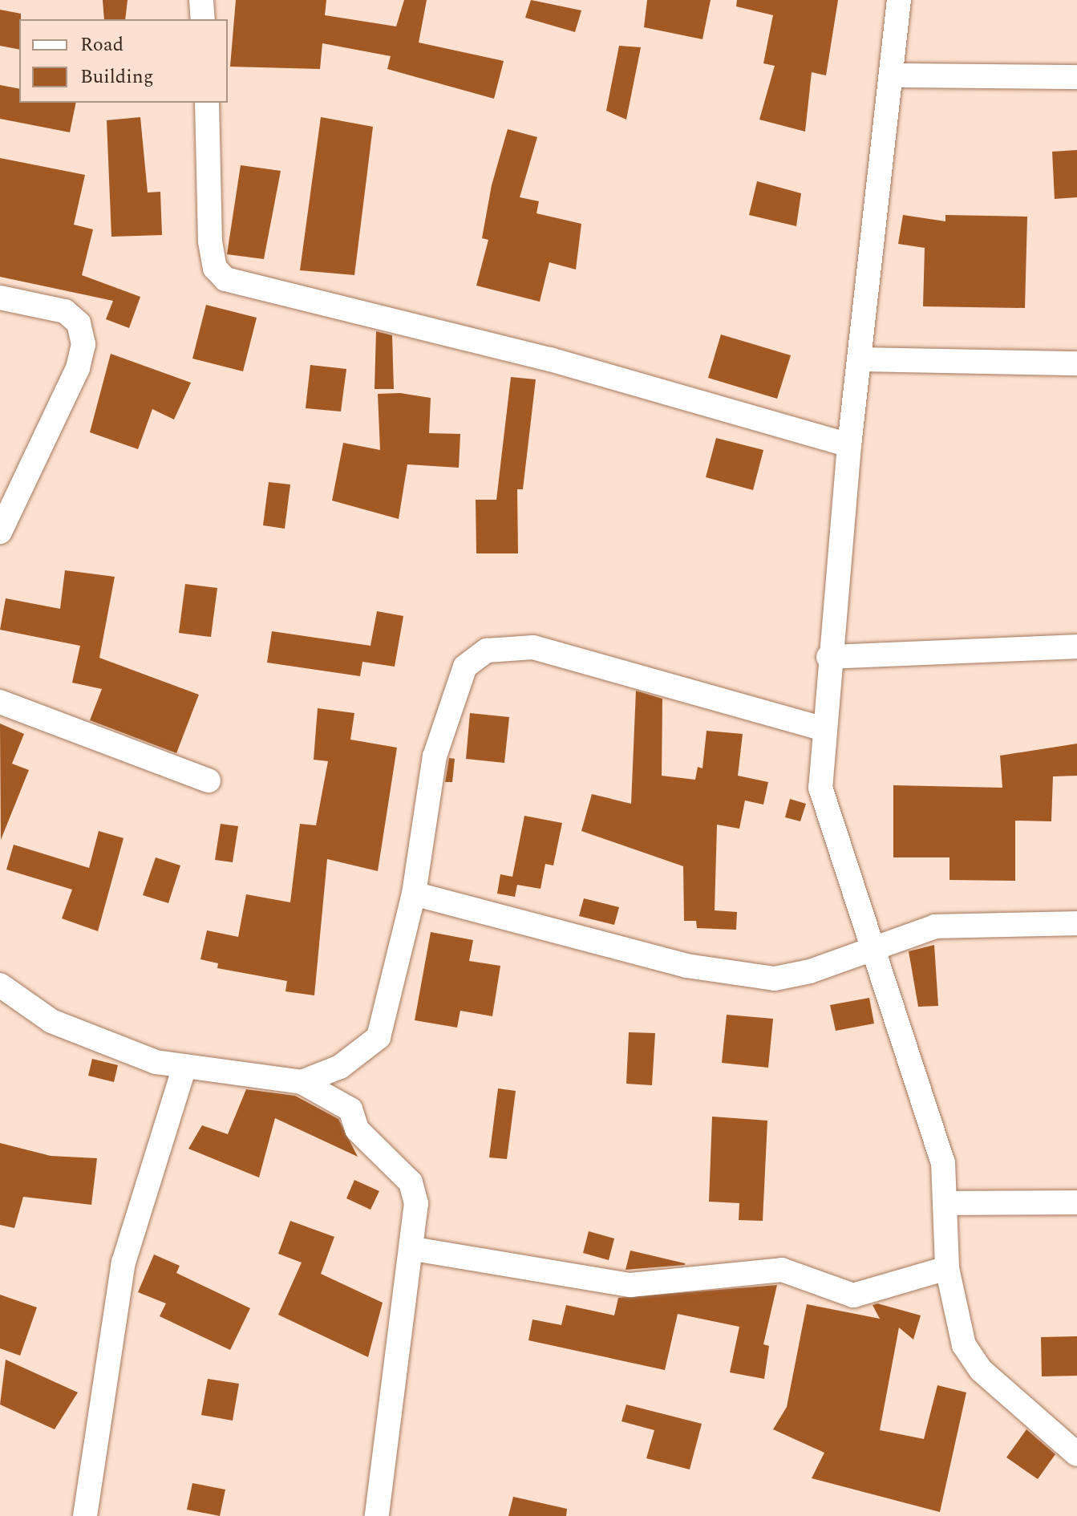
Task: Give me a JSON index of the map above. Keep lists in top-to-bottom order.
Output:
{
  "legend": ["Road", "Building"]
}
